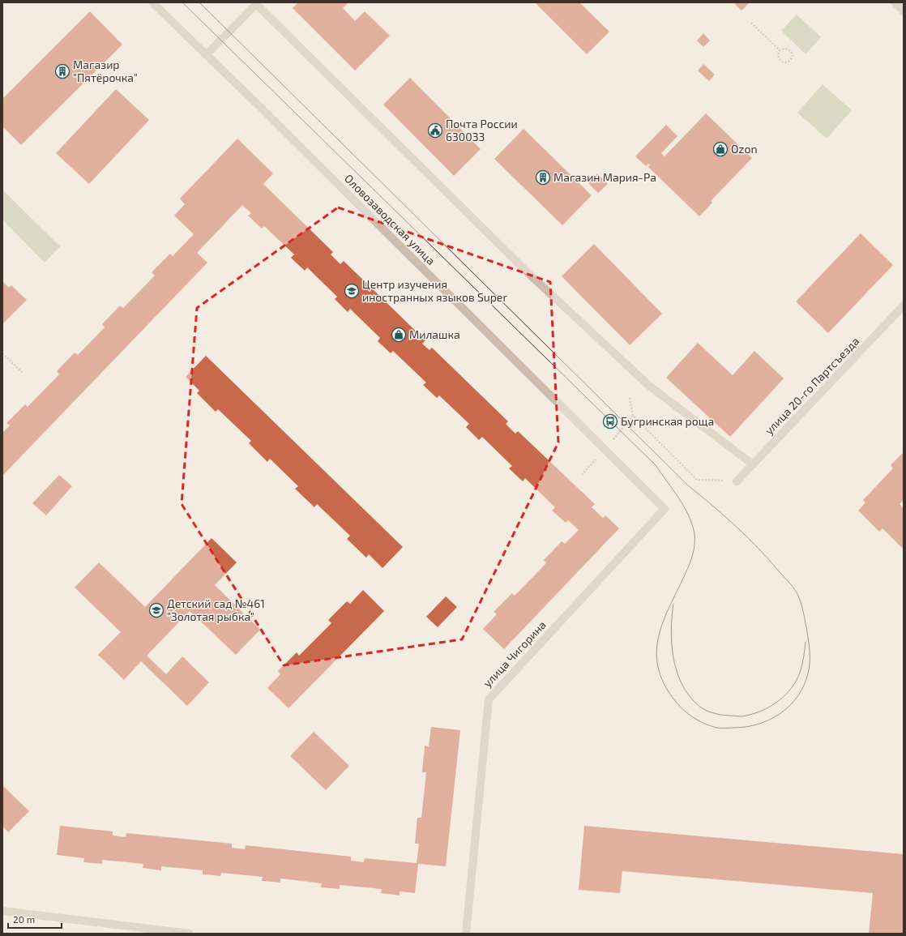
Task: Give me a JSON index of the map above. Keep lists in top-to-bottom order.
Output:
{
  "streets": {
    "street": ["Оловозаводская улица", "улица 20-го Партсъезда", "улица Чигорина"]
  },
  "crossings": [
    ["Оловозаводская улица", "улица Чигорина"]
  ],
  "places": {
    "building": ["Магазир \"Пятёрочка\"", "Магазин Мария-Ра"],
    "public building": ["Почта России 630033"],
    "shop": ["Ozon", "Милашка"],
    "school or university": ["Центр изучения иностранных языков Super", "Детский сад №461 \"Золотая рыбка\""],
    "bus stop": ["Бугринская роща"]
  },
  "scale_bar": "20 m"
}
